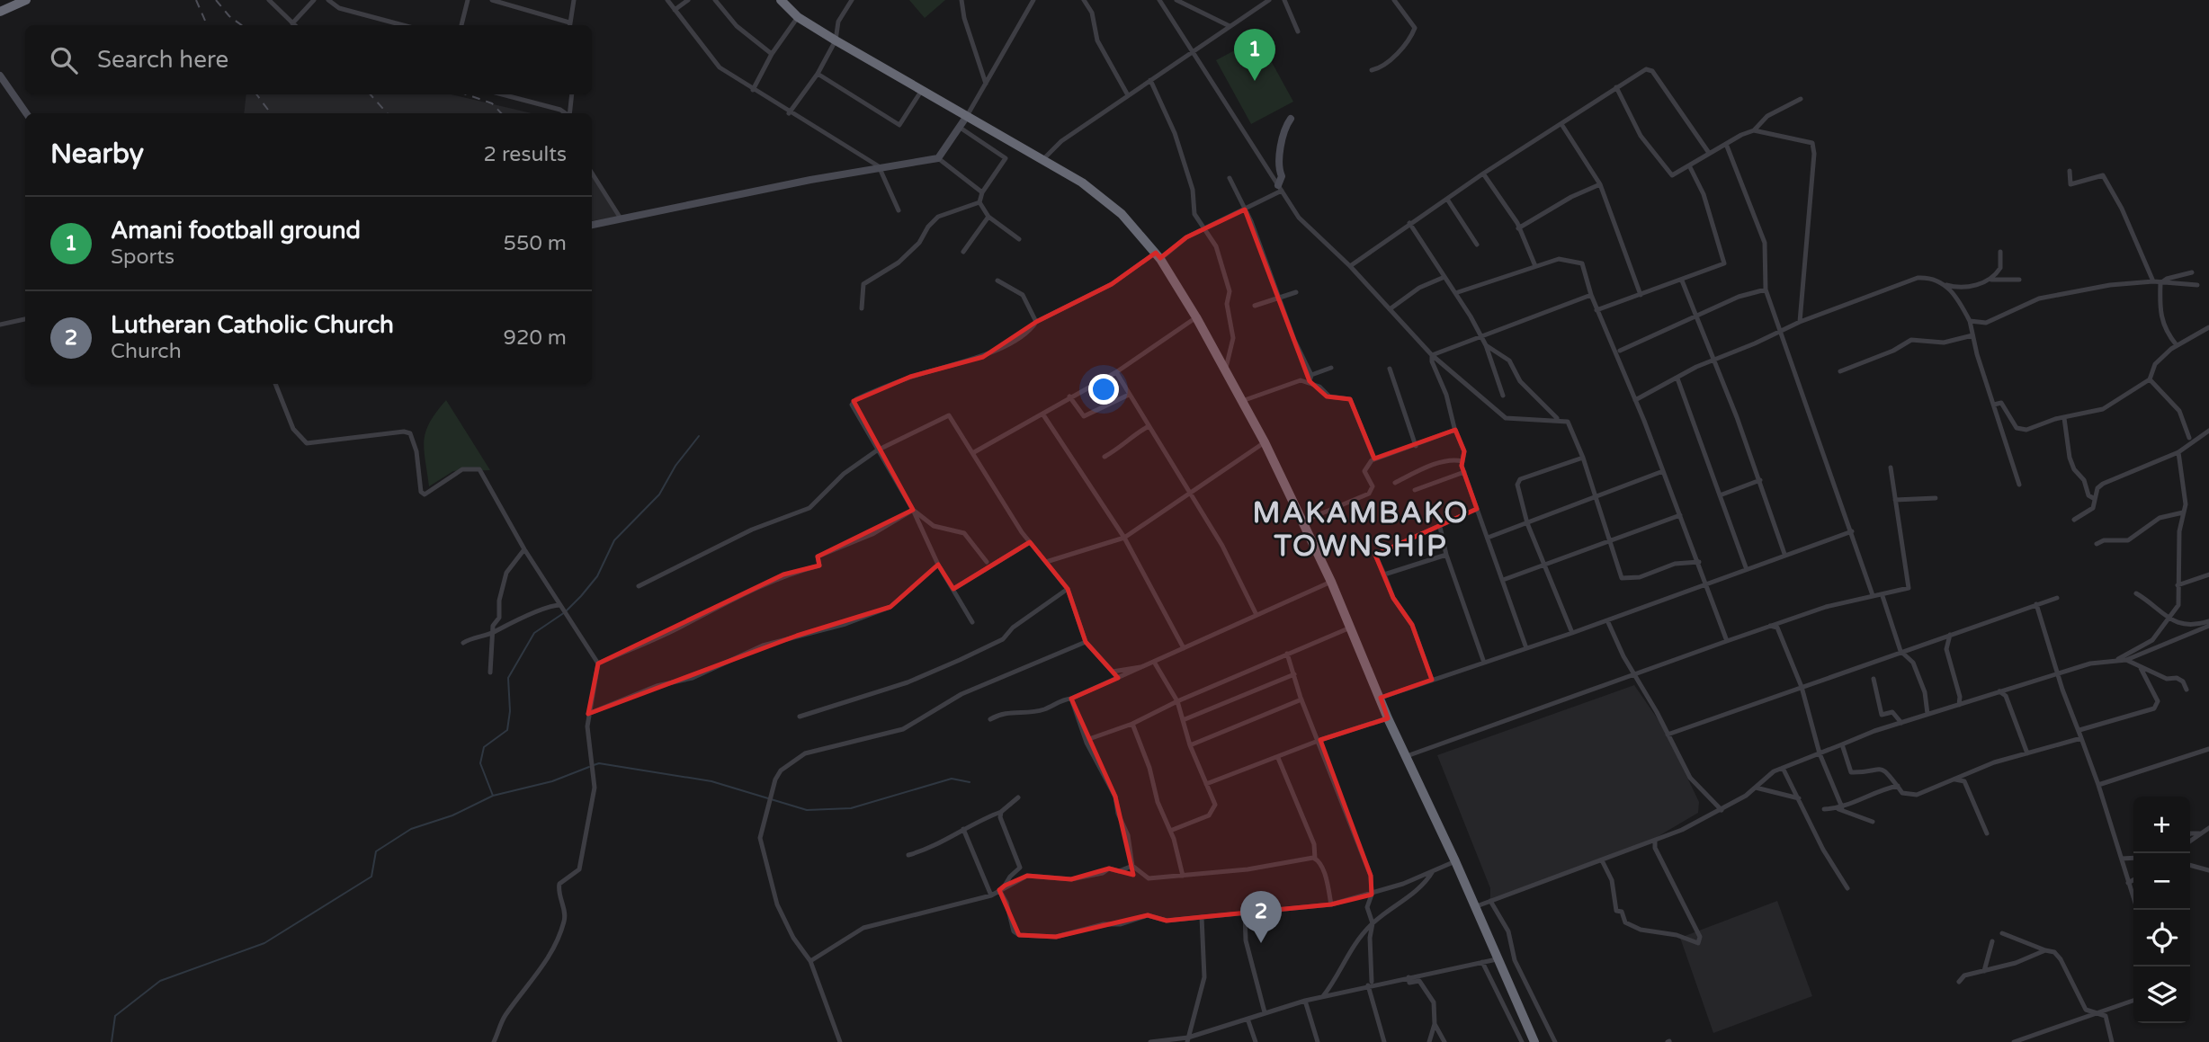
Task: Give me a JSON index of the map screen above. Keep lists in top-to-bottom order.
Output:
{
  "districts": ["MAKAMBAKO TOWNSHIP"],
  "page": {
    "search": "Search here",
    "pins": ["1", "2"],
    "heading": ["Nearby", "2 results"],
    "list": [
      {
        "mark": "1",
        "name": "Amani football ground",
        "note": "Sports",
        "value": "550 m"
      },
      {
        "mark": "2",
        "name": "Lutheran Catholic Church",
        "note": "Church",
        "value": "920 m"
      }
    ],
    "map_buttons": ["+", "−"]
  }
}
